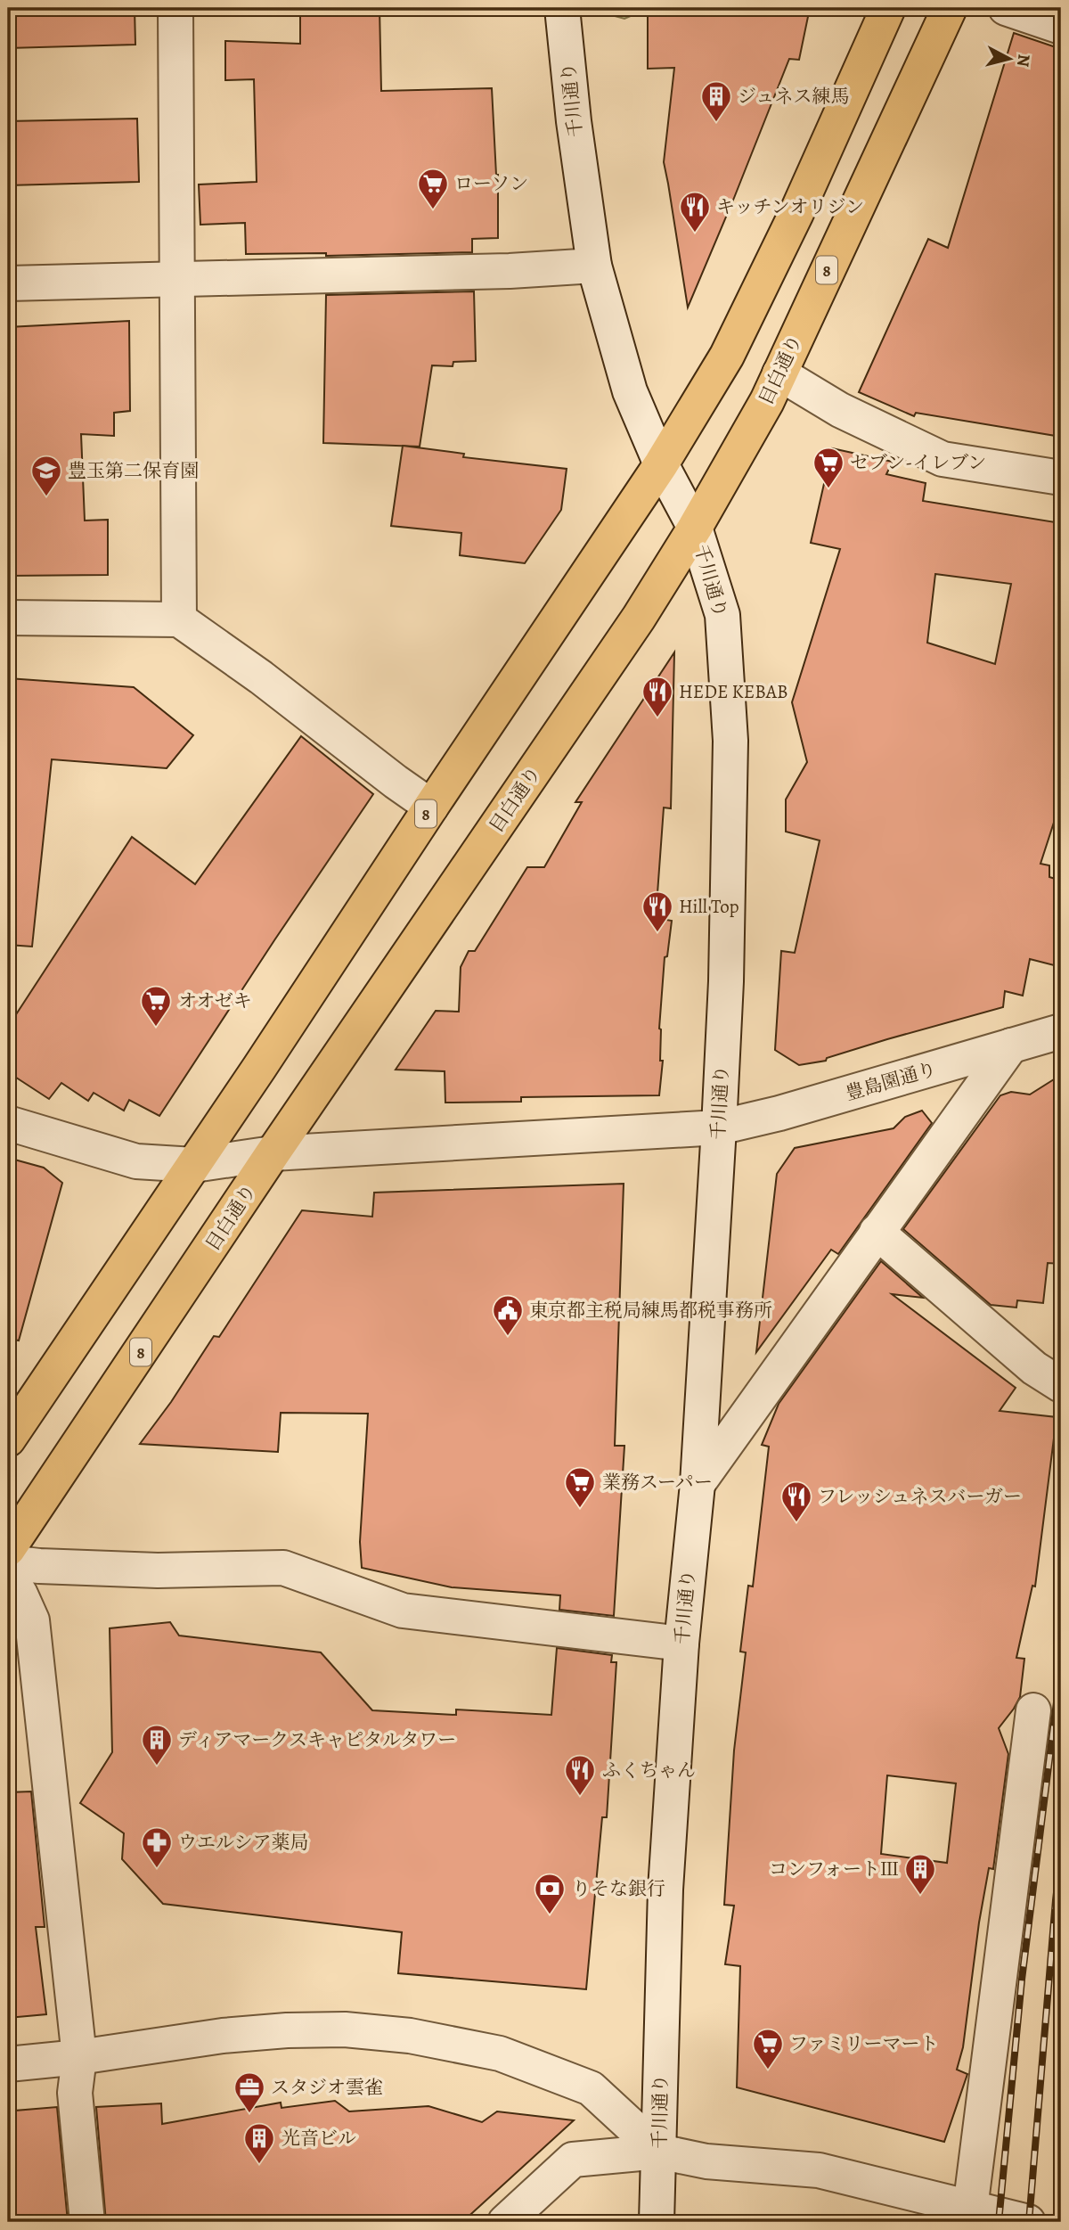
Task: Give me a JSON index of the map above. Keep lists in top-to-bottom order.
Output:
{
  "streets": {
    "main road": ["8", "目白通り"],
    "street": ["千川通り", "豊島園通り"]
  },
  "crossings": [
    ["千川通り", "8"],
    ["千川通り", "目白通り"],
    ["千川通り", "豊島園通り"],
    ["8", "豊島園通り"],
    ["目白通り", "豊島園通り"]
  ],
  "places": {
    "building": [
      "ジュネス練馬",
      "ディアマークスキャピタルタワー",
      "コンフォートⅢ",
      "光音ビル"
    ],
    "supermarket": [
      "ローソン",
      "セブン-イレブン",
      "オオゼキ",
      "業務スーパー",
      "ファミリーマート"
    ],
    "restaurant": [
      "キッチンオリジン",
      "HEDE KEBAB",
      "Hill Top",
      "フレッシュネスバーガー",
      "ふくちゃん"
    ],
    "school or university": ["豊玉第二保育園"],
    "public building": ["東京都主税局練馬都税事務所"],
    "pharmacy": ["ウエルシア薬局"],
    "bank": ["りそな銀行"],
    "office": ["スタジオ雲雀"]
  },
  "north": "right"
}
